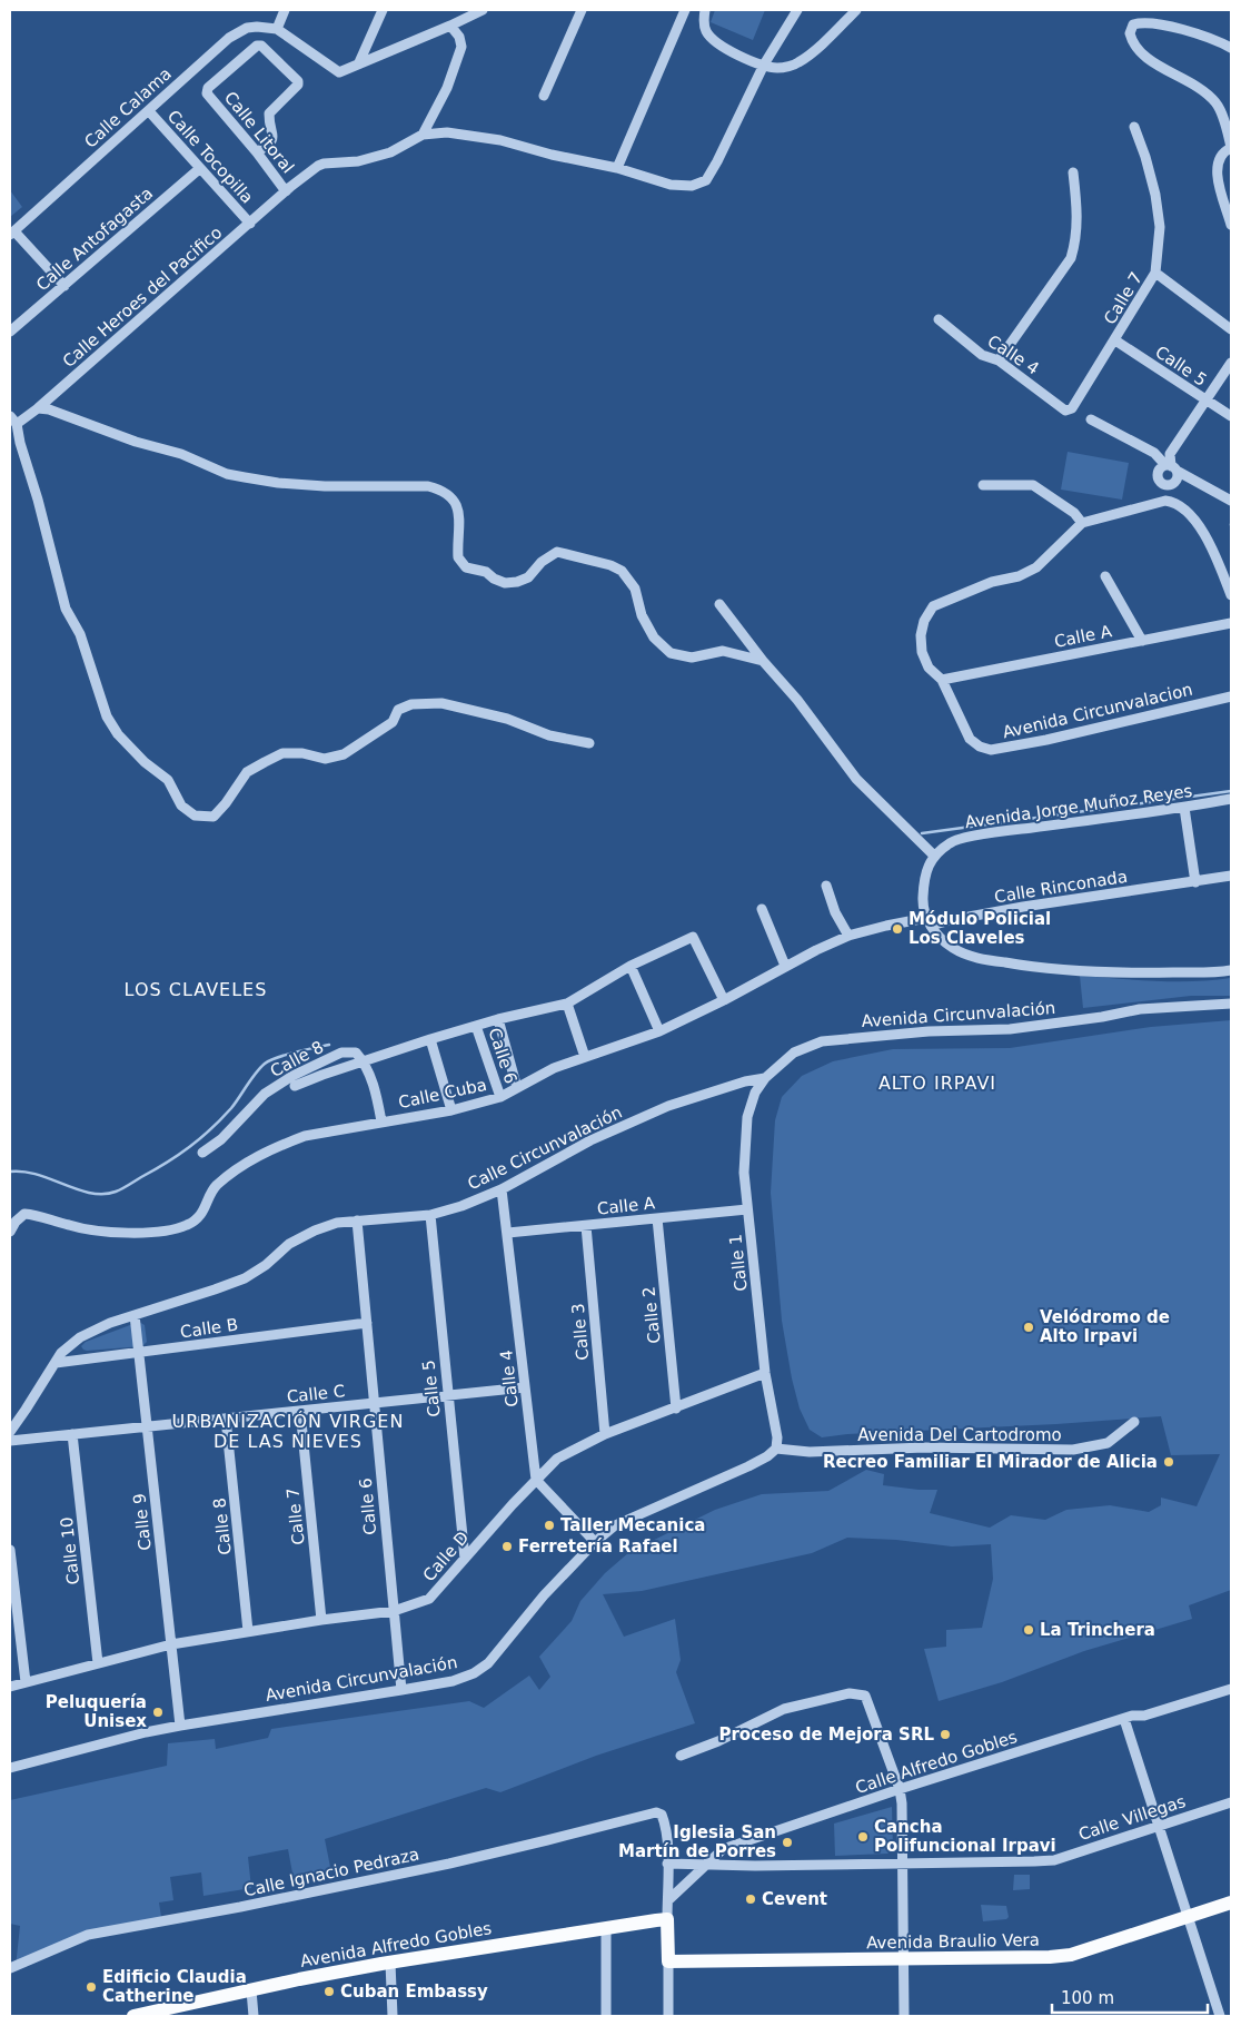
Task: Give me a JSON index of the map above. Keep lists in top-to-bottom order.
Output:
{
  "streets": {
    "main road": ["Avenida Braulio Vera", "Avenida Alfredo Gobles"],
    "street": [
      "Calle Calama",
      "Calle Litoral",
      "Calle Tocopilla",
      "Calle Antofagasta",
      "Calle Heroes del Pacifico",
      "Calle 7",
      "Calle 4",
      "Calle 5",
      "Calle A",
      "Avenida Circunvalacion",
      "Avenida Jorge Muñoz Reyes",
      "Calle Rinconada",
      "Avenida Circunvalación",
      "Calle 6",
      "Calle 8",
      "Calle Cuba",
      "Calle Circunvalación",
      "Calle 1",
      "Calle 2",
      "Calle B",
      "Calle 3",
      "Calle C",
      "Avenida Del Cartodromo",
      "Calle 9",
      "Calle 10",
      "Calle D",
      "Calle Alfredo Gobles",
      "Calle Villegas",
      "Calle Ignacio Pedraza"
    ]
  },
  "crossings": [
    ["Calle Calama", "Calle Tocopilla"],
    ["Calle Litoral", "Calle Heroes del Pacifico"],
    ["Calle Tocopilla", "Calle Antofagasta"],
    ["Calle Tocopilla", "Calle Heroes del Pacifico"],
    ["Calle 7", "Calle 4"],
    ["Calle 7", "Calle 5"],
    ["Calle 7", "Calle C"],
    ["Calle 7", "Calle D"],
    ["Calle 4", "Calle A"],
    ["Calle 4", "Calle Circunvalación"],
    ["Calle 4", "Calle C"],
    ["Calle 4", "Calle D"],
    ["Calle 5", "Calle Circunvalación"],
    ["Calle 5", "Calle C"],
    ["Calle 5", "Calle D"],
    ["Calle A", "Avenida Circunvalacion"],
    ["Calle A", "Calle 1"],
    ["Calle A", "Calle 2"],
    ["Calle A", "Calle 3"],
    ["Calle Rinconada", "Calle Cuba"],
    ["Avenida Circunvalación", "Calle 6"],
    ["Avenida Circunvalación", "Calle Circunvalación"],
    ["Avenida Circunvalación", "Calle 1"],
    ["Avenida Circunvalación", "Avenida Del Cartodromo"],
    ["Avenida Circunvalación", "Calle 9"],
    ["Calle 6", "Calle Cuba"],
    ["Calle 6", "Calle Circunvalación"],
    ["Calle 6", "Calle B"],
    ["Calle 6", "Calle C"],
    ["Calle 6", "Calle D"],
    ["Calle 8", "Calle C"],
    ["Calle 8", "Calle D"],
    ["Calle Circunvalación", "Calle 1"],
    ["Calle Circunvalación", "Calle B"],
    ["Calle Circunvalación", "Calle 9"],
    ["Calle 1", "Avenida Del Cartodromo"],
    ["Calle 1", "Calle D"],
    ["Calle 2", "Calle D"],
    ["Calle B", "Calle 9"],
    ["Calle 3", "Calle D"],
    ["Calle C", "Calle 9"],
    ["Calle C", "Calle 10"],
    ["Calle 9", "Calle D"],
    ["Calle 10", "Calle D"],
    ["Calle Alfredo Gobles", "Calle Villegas"],
    ["Calle Villegas", "Calle Ignacio Pedraza"]
  ],
  "districts": ["LOS CLAVELES", "ALTO IRPAVI", "URBANIZACIÓN VIRGEN DE LAS NIEVES"],
  "places": [
    "Módulo Policial Los Claveles",
    "Velódromo de Alto Irpavi",
    "Recreo Familiar El Mirador de Alicia",
    "Taller Mecanica",
    "Ferretería Rafael",
    "La Trinchera",
    "Peluquería Unisex",
    "Proceso de Mejora SRL",
    "Cancha Polifuncional Irpavi",
    "Iglesia San Martín de Porres",
    "Cevent",
    "Edificio Claudia Catherine",
    "Cuban Embassy"
  ],
  "scale_bar": "100 m"
}
